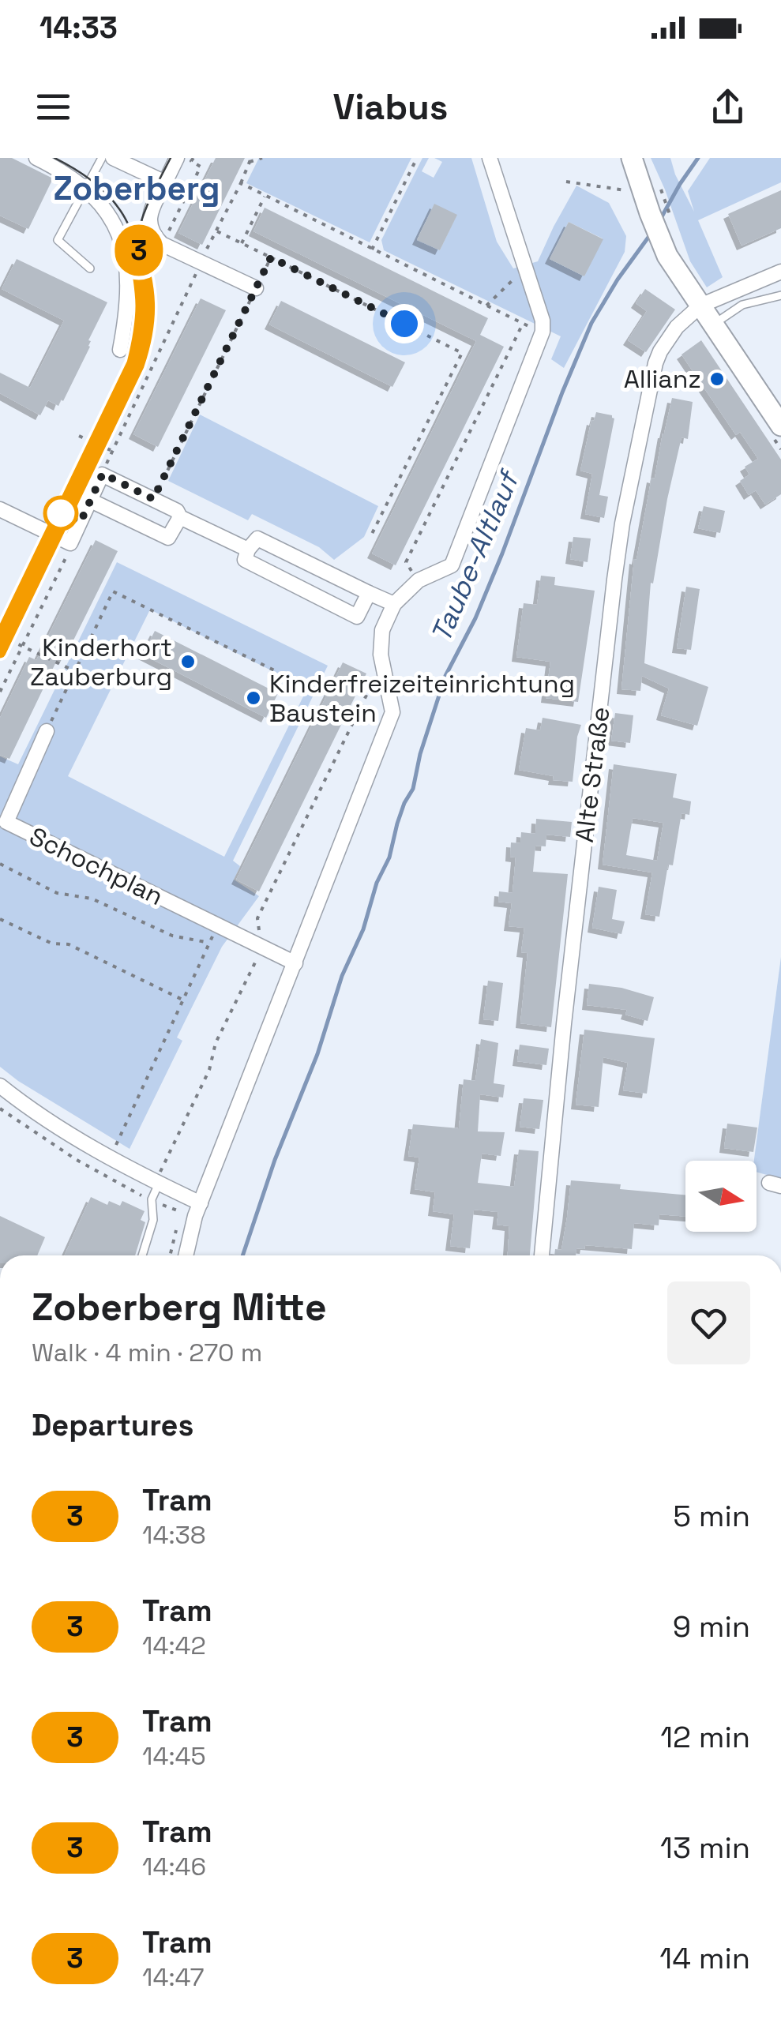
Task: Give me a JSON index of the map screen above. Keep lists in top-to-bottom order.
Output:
{
  "streets": {
    "street": ["Alte Straße", "Schochplan"]
  },
  "districts": ["Zoberberg"],
  "water": ["Taube-Altlauf"],
  "places": ["Allianz", "Kinderhort Zauberburg", "Kinderfreizeiteinrichtung Baustein"],
  "lines": ["tram line 3"],
  "north": "right",
  "page": {
    "status": "14:33",
    "header": "Viabus",
    "on_map": "3",
    "heading": [
      ["Zoberberg Mitte", "Walk · 4 min · 270 m"],
      "Departures"
    ],
    "list": [
      {
        "mark": "3",
        "name": "Tram",
        "note": "14:38",
        "value": "5 min"
      },
      {
        "mark": "3",
        "name": "Tram",
        "note": "14:42",
        "value": "9 min"
      },
      {
        "mark": "3",
        "name": "Tram",
        "note": "14:45",
        "value": "12 min"
      },
      {
        "mark": "3",
        "name": "Tram",
        "note": "14:46",
        "value": "13 min"
      },
      {
        "mark": "3",
        "name": "Tram",
        "note": "14:47",
        "value": "14 min"
      }
    ]
  }
}
